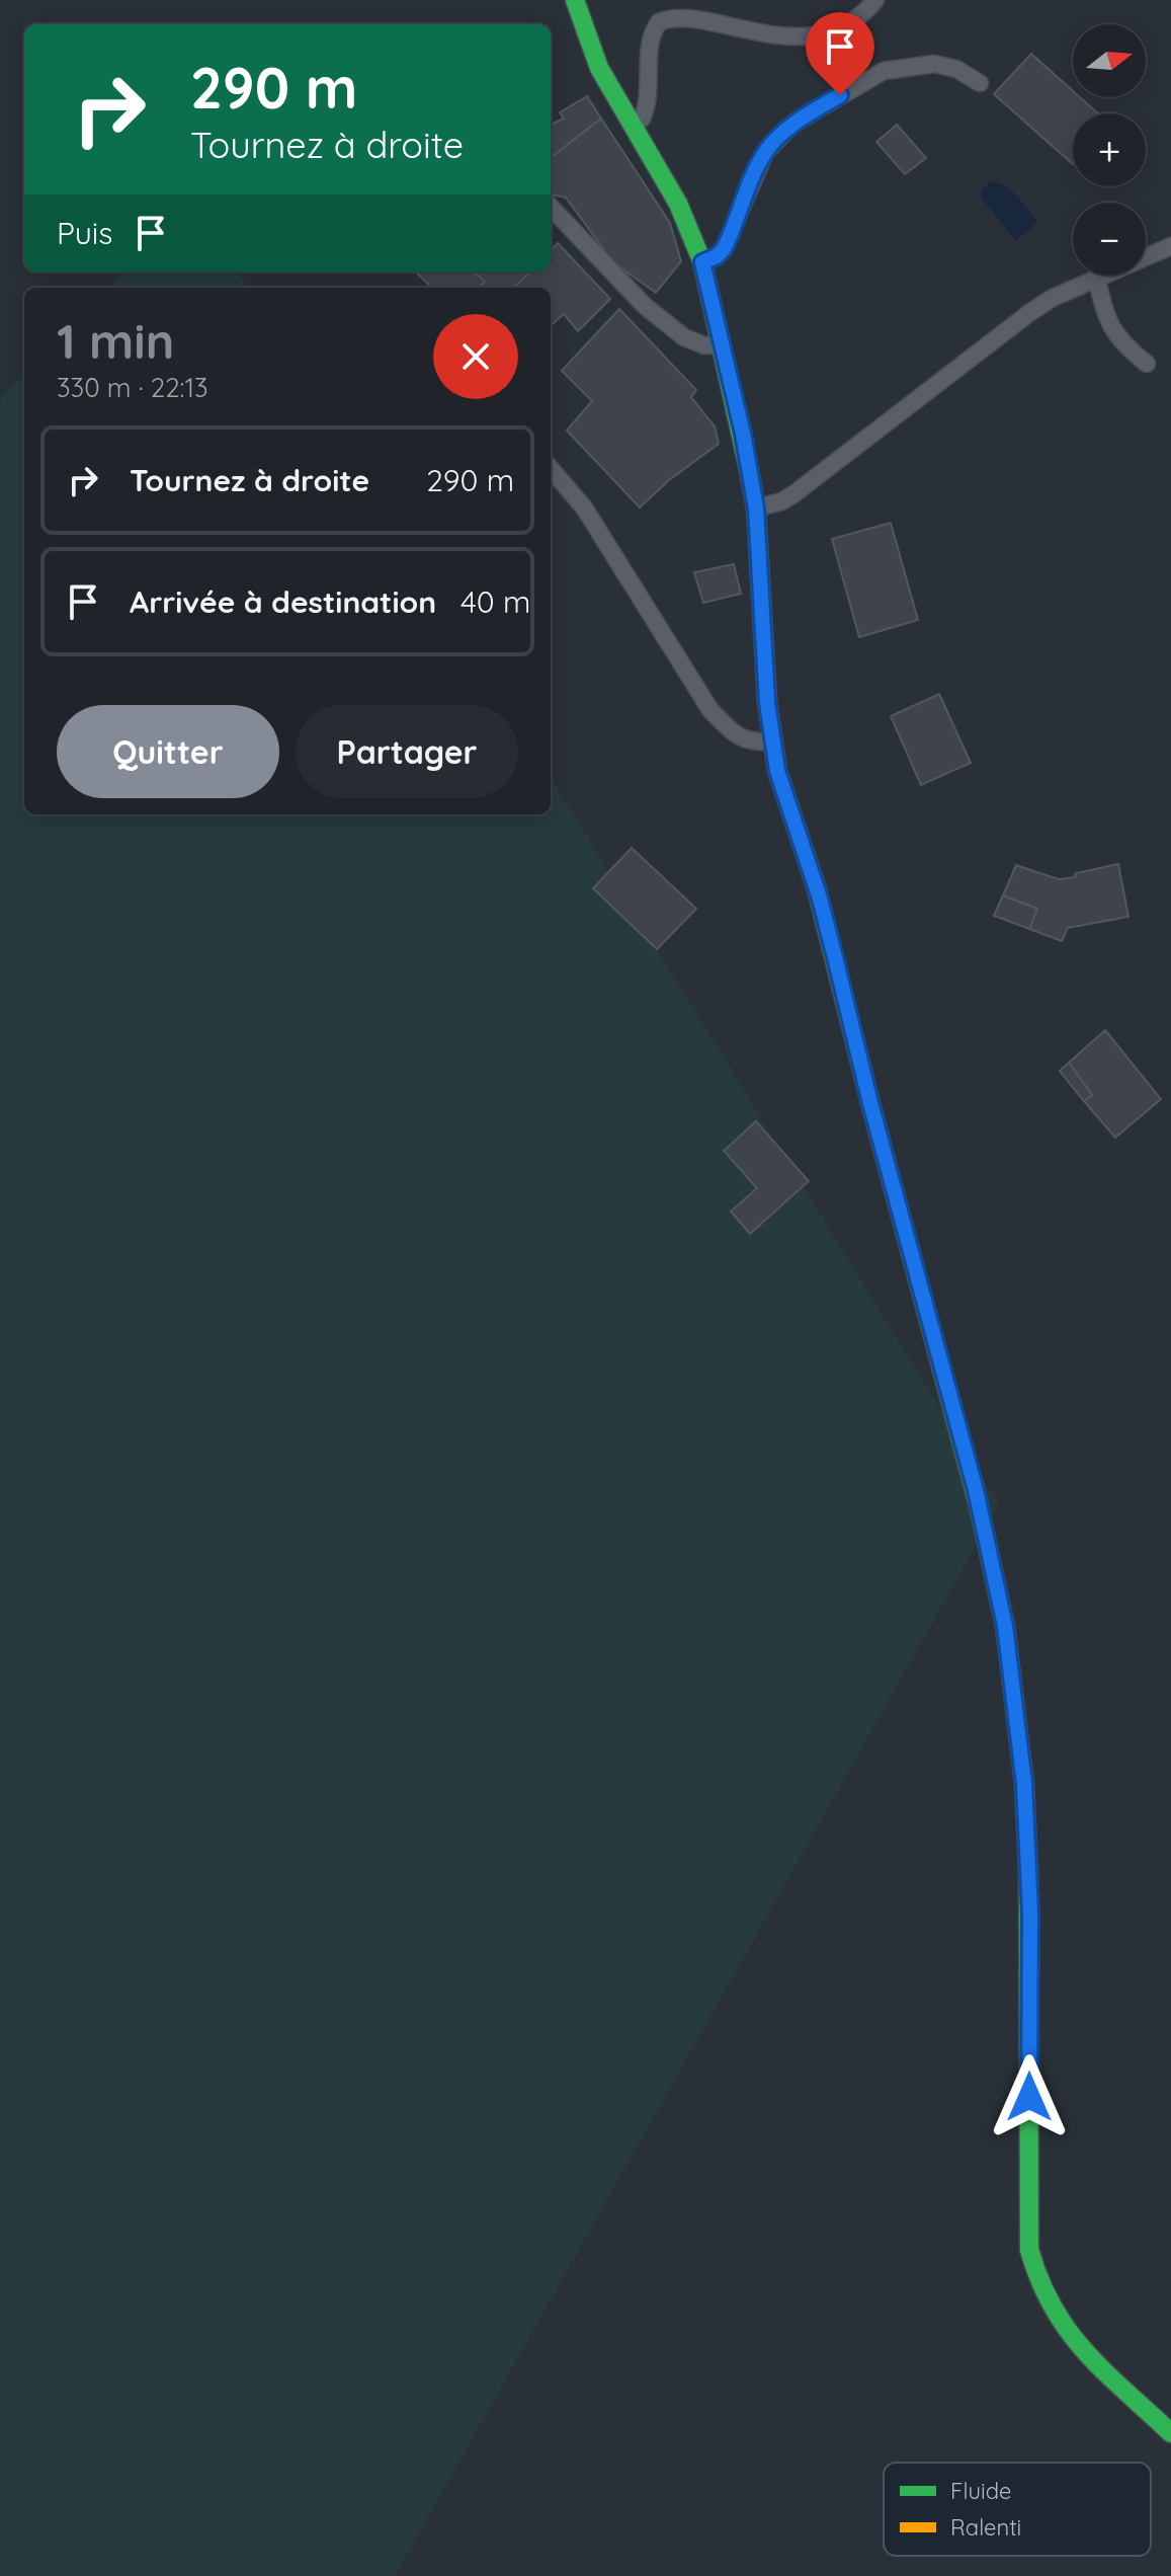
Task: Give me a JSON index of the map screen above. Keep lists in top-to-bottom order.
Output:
{
  "legend": ["Fluide", "Ralenti"],
  "north": "right",
  "page": {
    "map_buttons": ["+", "−"],
    "turn": ["290 m", "Tournez à droite"],
    "then": "Puis",
    "heading": ["1 min", "330 m · 22:13"],
    "list": [
      {
        "name": "Tournez à droite",
        "value": "290 m"
      },
      {
        "name": "Arrivée à destination",
        "value": "40 m"
      }
    ],
    "buttons": ["Quitter", "Partager"]
  }
}
